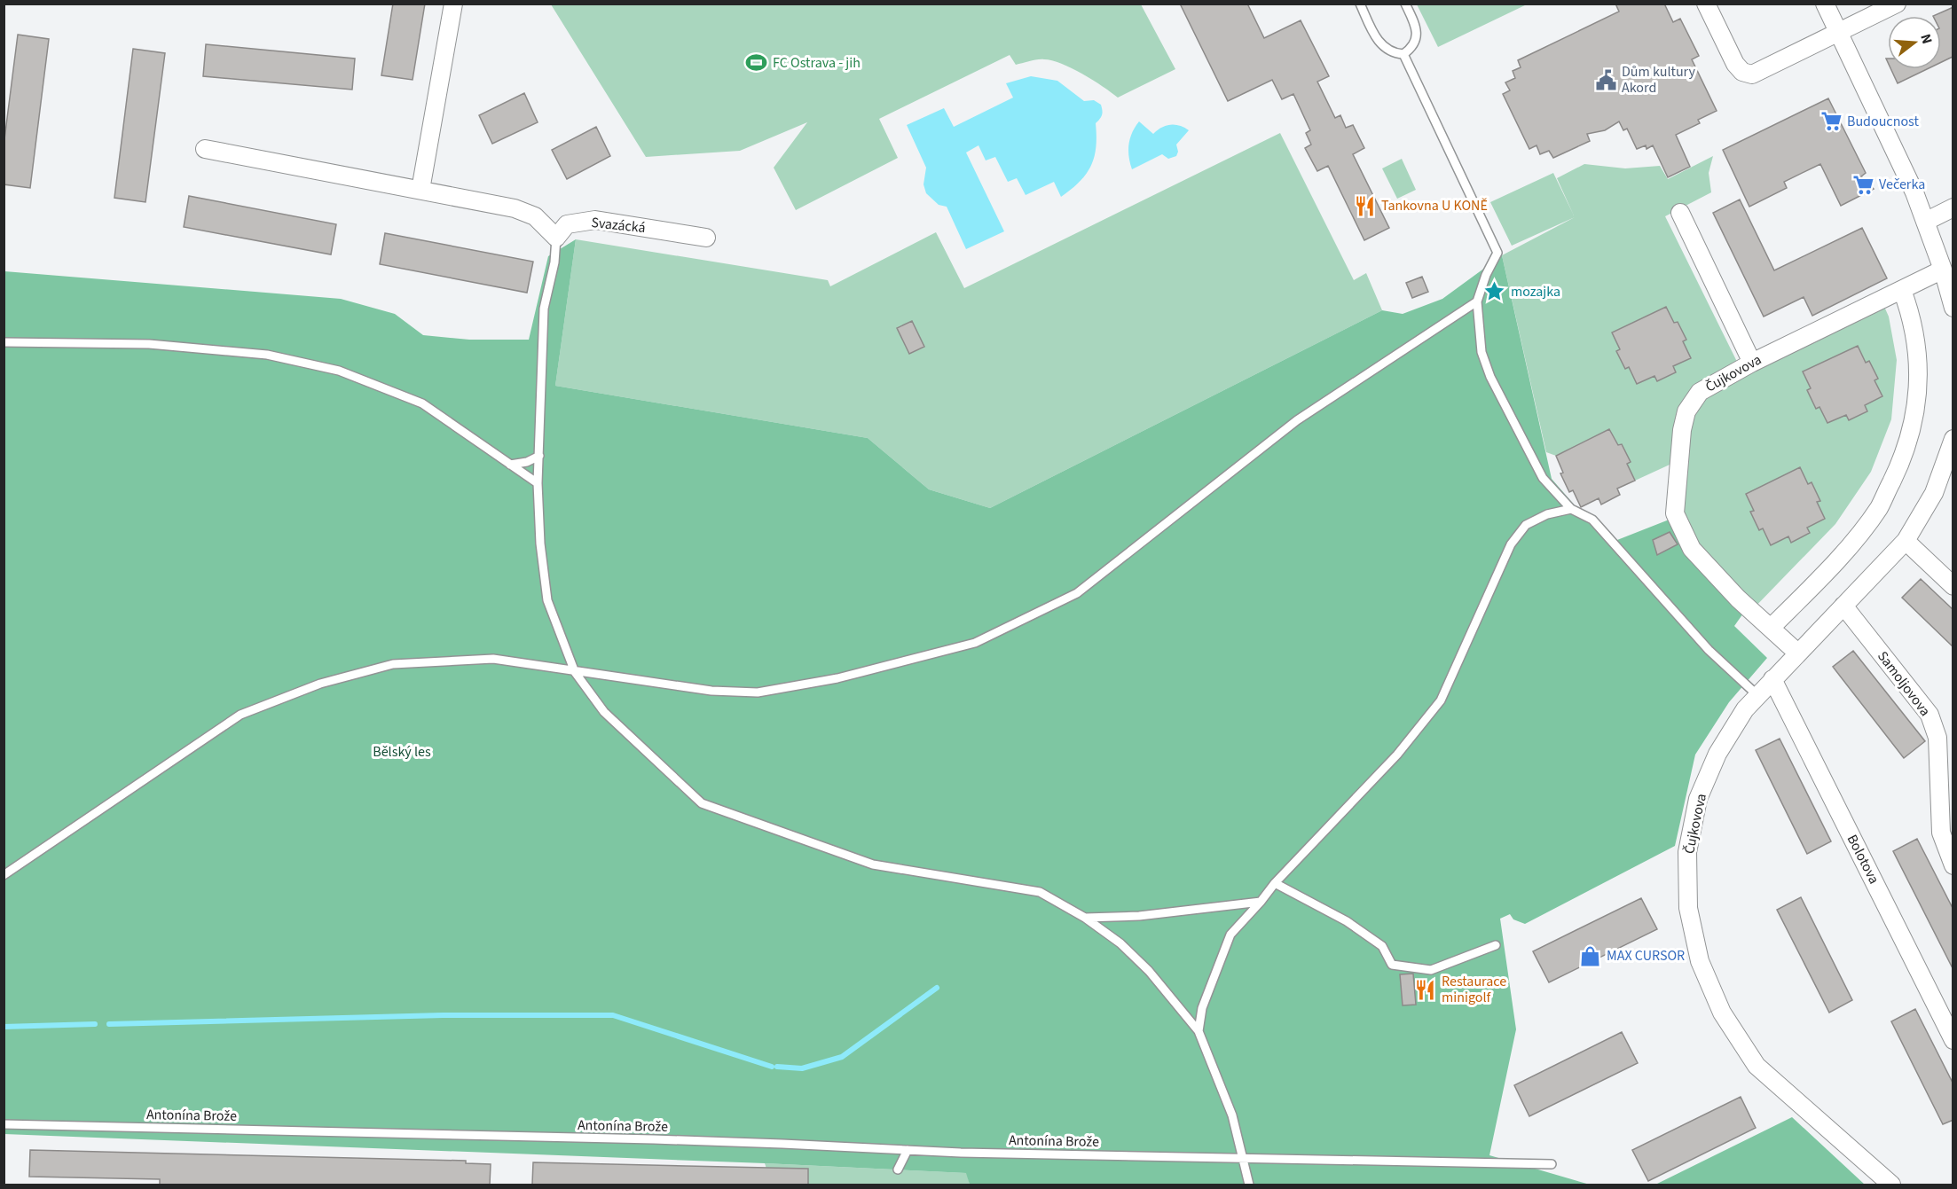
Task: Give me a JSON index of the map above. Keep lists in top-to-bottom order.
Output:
{
  "streets": {
    "street": [
      "Svazácká",
      "Čujkovova",
      "Samoljovova",
      "Bolotova"
    ],
    "lane": ["Antonína Brože"]
  },
  "crossings": [
    ["Čujkovova", "Samoljovova"],
    ["Čujkovova", "Bolotova"]
  ],
  "parks": ["Bělský les"],
  "places": {
    "sports": ["FC Ostrava - jih"],
    "public building": ["Dům kultury Akord"],
    "supermarket": ["Budoucnost", "Večerka"],
    "restaurant": ["Tankovna U KONĚ", "Restaurace minigolf"],
    "place": ["mozajka"],
    "shop": ["MAX CURSOR"]
  },
  "north": "right"
}
